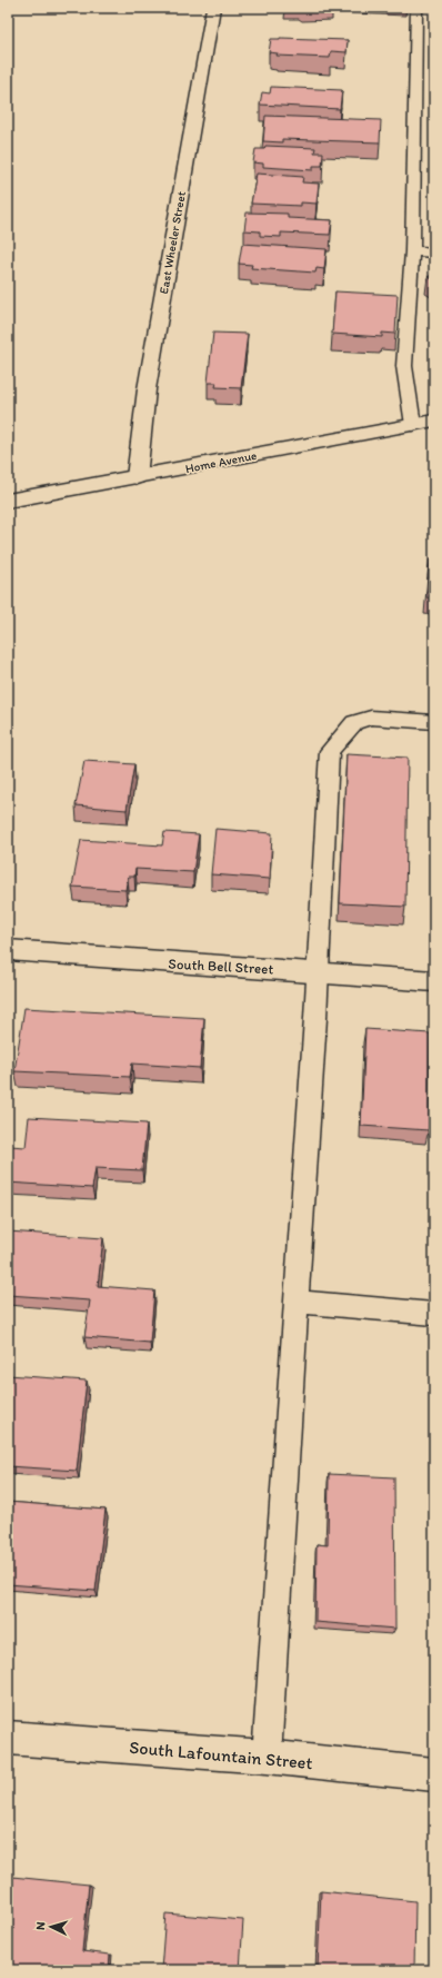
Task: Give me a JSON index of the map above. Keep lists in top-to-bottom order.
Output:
{
  "streets": {
    "street": [
      "East Wheeler Street",
      "Home Avenue",
      "South Bell Street",
      "South Lafountain Street"
    ]
  },
  "crossings": [
    ["East Wheeler Street", "Home Avenue"]
  ],
  "north": "left"
}
